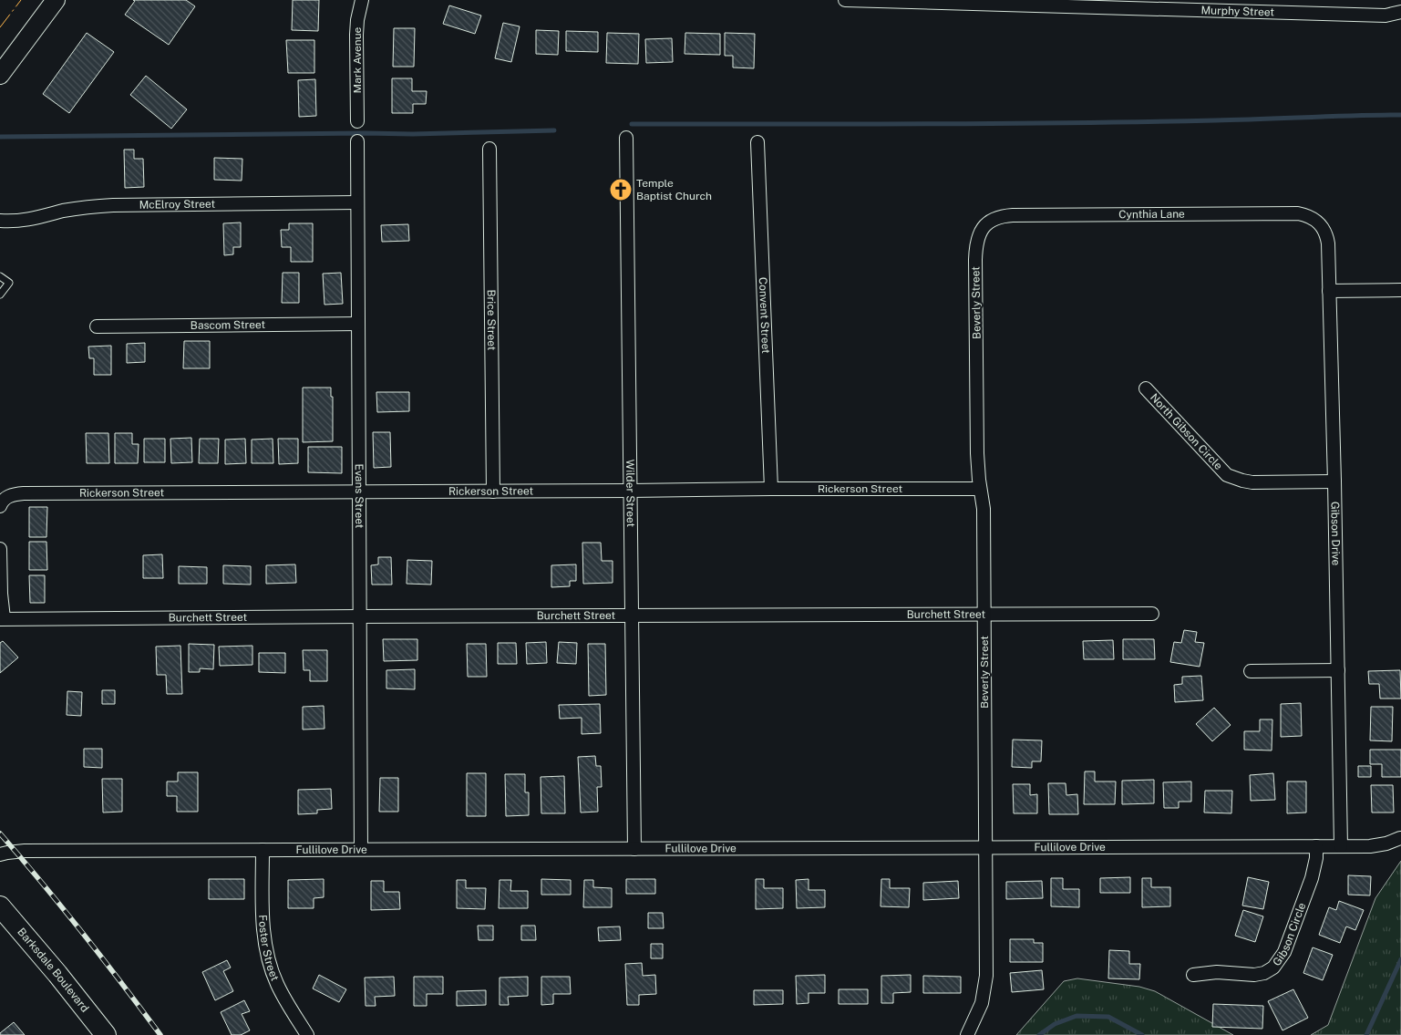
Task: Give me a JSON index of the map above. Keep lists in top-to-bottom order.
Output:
{
  "streets": {
    "main road": ["Barksdale Boulevard"],
    "street": [
      "Murphy Street",
      "Mark Avenue",
      "McElroy Street",
      "Cynthia Lane",
      "Beverly Street",
      "Convent Street",
      "Brice Street",
      "Bascom Street",
      "North Gibson Circle",
      "Rickerson Street",
      "Wilder Street",
      "Evans Street",
      "Gibson Drive",
      "Burchett Street",
      "Fullilove Drive",
      "Gibson Circle",
      "Foster Street"
    ]
  },
  "crossings": [
    ["McElroy Street", "Evans Street"],
    ["Cynthia Lane", "Beverly Street"],
    ["Cynthia Lane", "Gibson Drive"],
    ["Beverly Street", "Rickerson Street"],
    ["Beverly Street", "Burchett Street"],
    ["Beverly Street", "Fullilove Drive"],
    ["Convent Street", "Rickerson Street"],
    ["Brice Street", "Rickerson Street"],
    ["Bascom Street", "Evans Street"],
    ["North Gibson Circle", "Gibson Drive"],
    ["Rickerson Street", "Wilder Street"],
    ["Rickerson Street", "Evans Street"],
    ["Wilder Street", "Burchett Street"],
    ["Wilder Street", "Fullilove Drive"],
    ["Evans Street", "Burchett Street"],
    ["Evans Street", "Fullilove Drive"],
    ["Gibson Drive", "Fullilove Drive"],
    ["Fullilove Drive", "Gibson Circle"],
    ["Fullilove Drive", "Foster Street"]
  ],
  "places": {
    "church": ["Temple Baptist Church"]
  }
}
